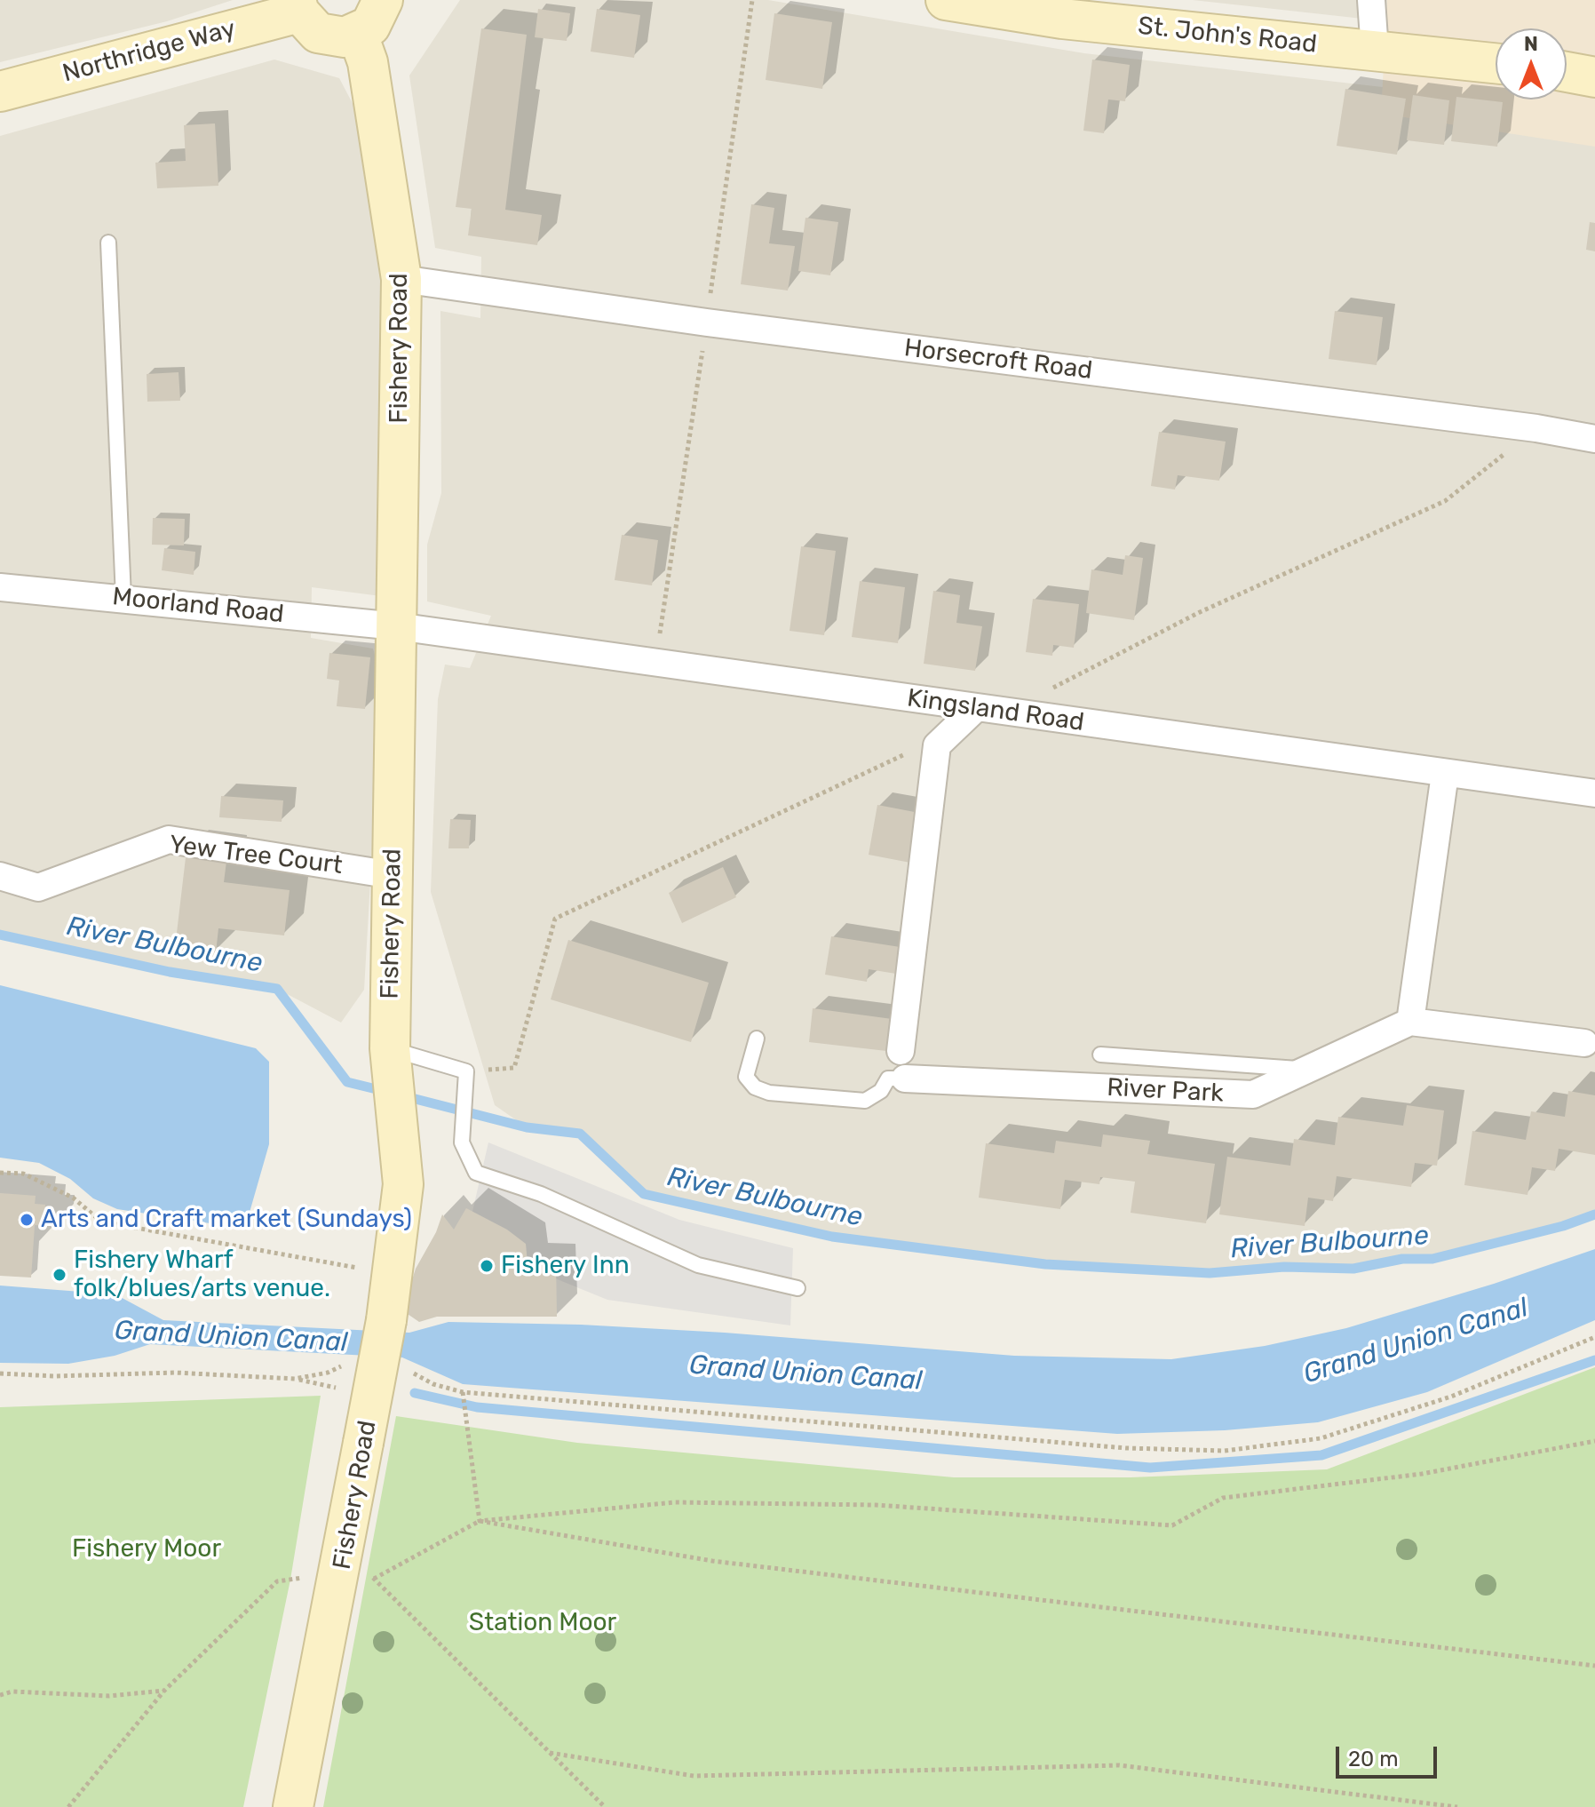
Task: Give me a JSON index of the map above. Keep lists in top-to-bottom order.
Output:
{
  "streets": {
    "street": [
      "St. John's Road",
      "Northridge Way",
      "Fishery Road",
      "Horsecroft Road",
      "Moorland Road",
      "Kingsland Road",
      "Yew Tree Court",
      "River Park"
    ]
  },
  "crossings": [
    ["Fishery Road", "Horsecroft Road"],
    ["Fishery Road", "Moorland Road"],
    ["Fishery Road", "Kingsland Road"],
    ["Fishery Road", "Yew Tree Court"],
    ["Moorland Road", "Kingsland Road"]
  ],
  "water": ["River Bulbourne", "Grand Union Canal"],
  "parks": ["Fishery Moor", "Station Moor"],
  "places": ["Arts and Craft market (Sundays)", "Fishery Inn", "Fishery Wharf folk/blues/arts venue."],
  "scale_bar": "20 m",
  "north": "top"
}
